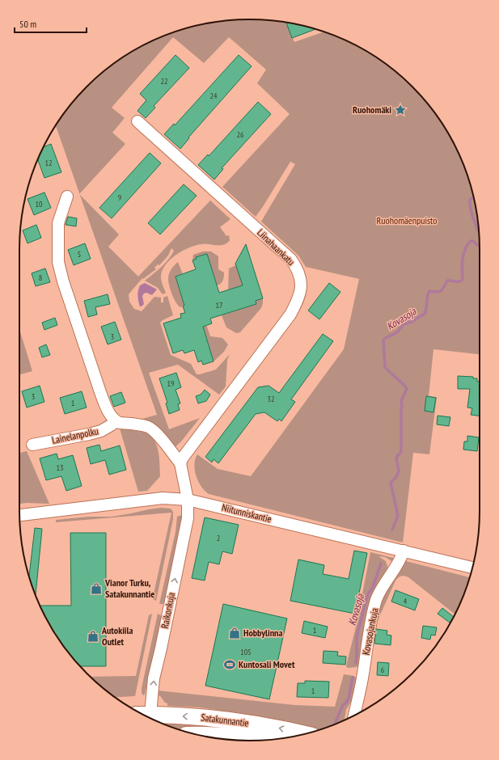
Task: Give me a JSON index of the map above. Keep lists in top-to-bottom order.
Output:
{
  "streets": {
    "main road": ["Satakunnantie"],
    "street": [
      "Liinahaankatu",
      "Lainelanpolku",
      "Niitunniskantie",
      "Raikonkuja",
      "Kovasojankuja"
    ]
  },
  "crossings": [
    ["Niitunniskantie", "Raikonkuja"],
    ["Niitunniskantie", "Kovasojankuja"]
  ],
  "one_way": ["Raikonkuja"],
  "water": ["Kovasoja"],
  "parks": ["Ruohomäenpuisto"],
  "places": {
    "place": ["Ruohomäki"],
    "shop": ["Vianor Turku, Satakunnantie", "Hobbylinna", "Autokiila Outlet"],
    "sports": ["Kuntosali Movet"]
  },
  "house_numbers": [
    "22",
    "24",
    "26",
    "12",
    "9",
    "10",
    "5",
    "8",
    "17",
    "3",
    "19",
    "3",
    "32",
    "1",
    "13",
    "2",
    "4",
    "1",
    "105",
    "6",
    "1"
  ],
  "scale_bar": "50 m"
}
